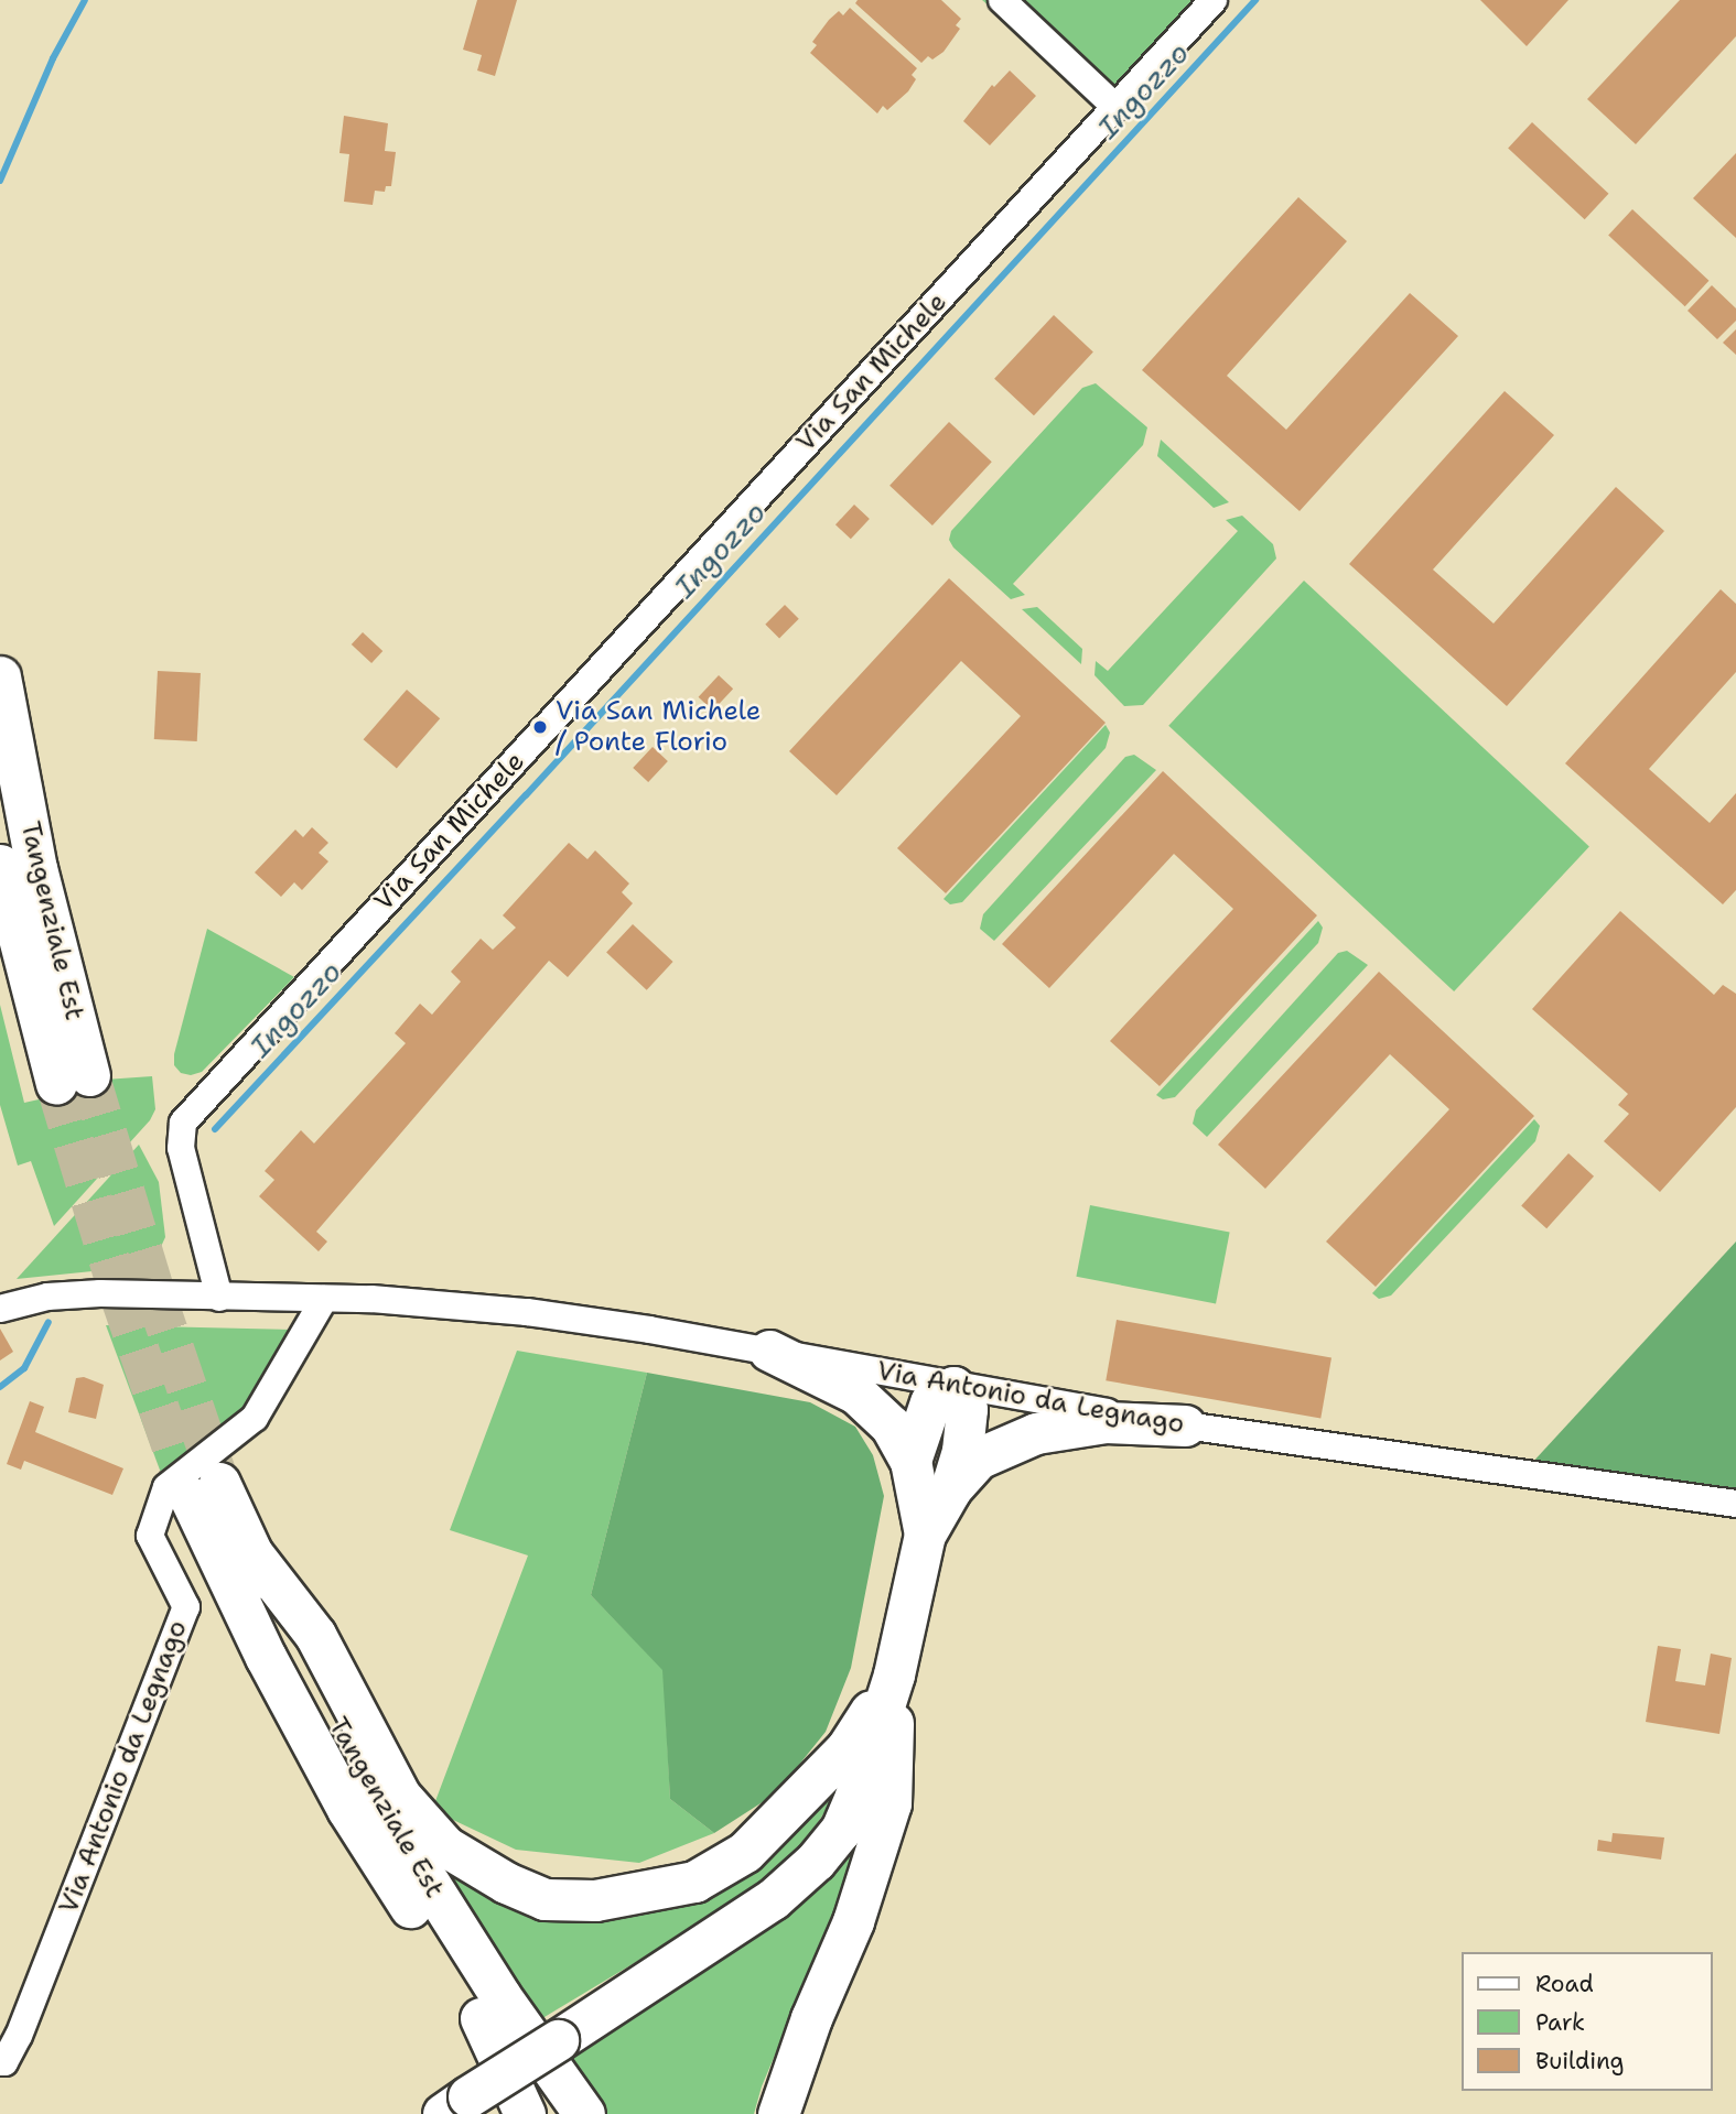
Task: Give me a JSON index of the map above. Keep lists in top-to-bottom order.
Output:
{
  "streets": {
    "highway": ["Tangenziale Est"],
    "street": ["Via San Michele", "Via Antonio da Legnago"]
  },
  "crossings": [
    ["Via San Michele", "Via Antonio da Legnago"]
  ],
  "water": ["Ingozzo"],
  "places": ["Via San Michele / Ponte Florio"],
  "legend": ["Road", "Park", "Building"]
}
